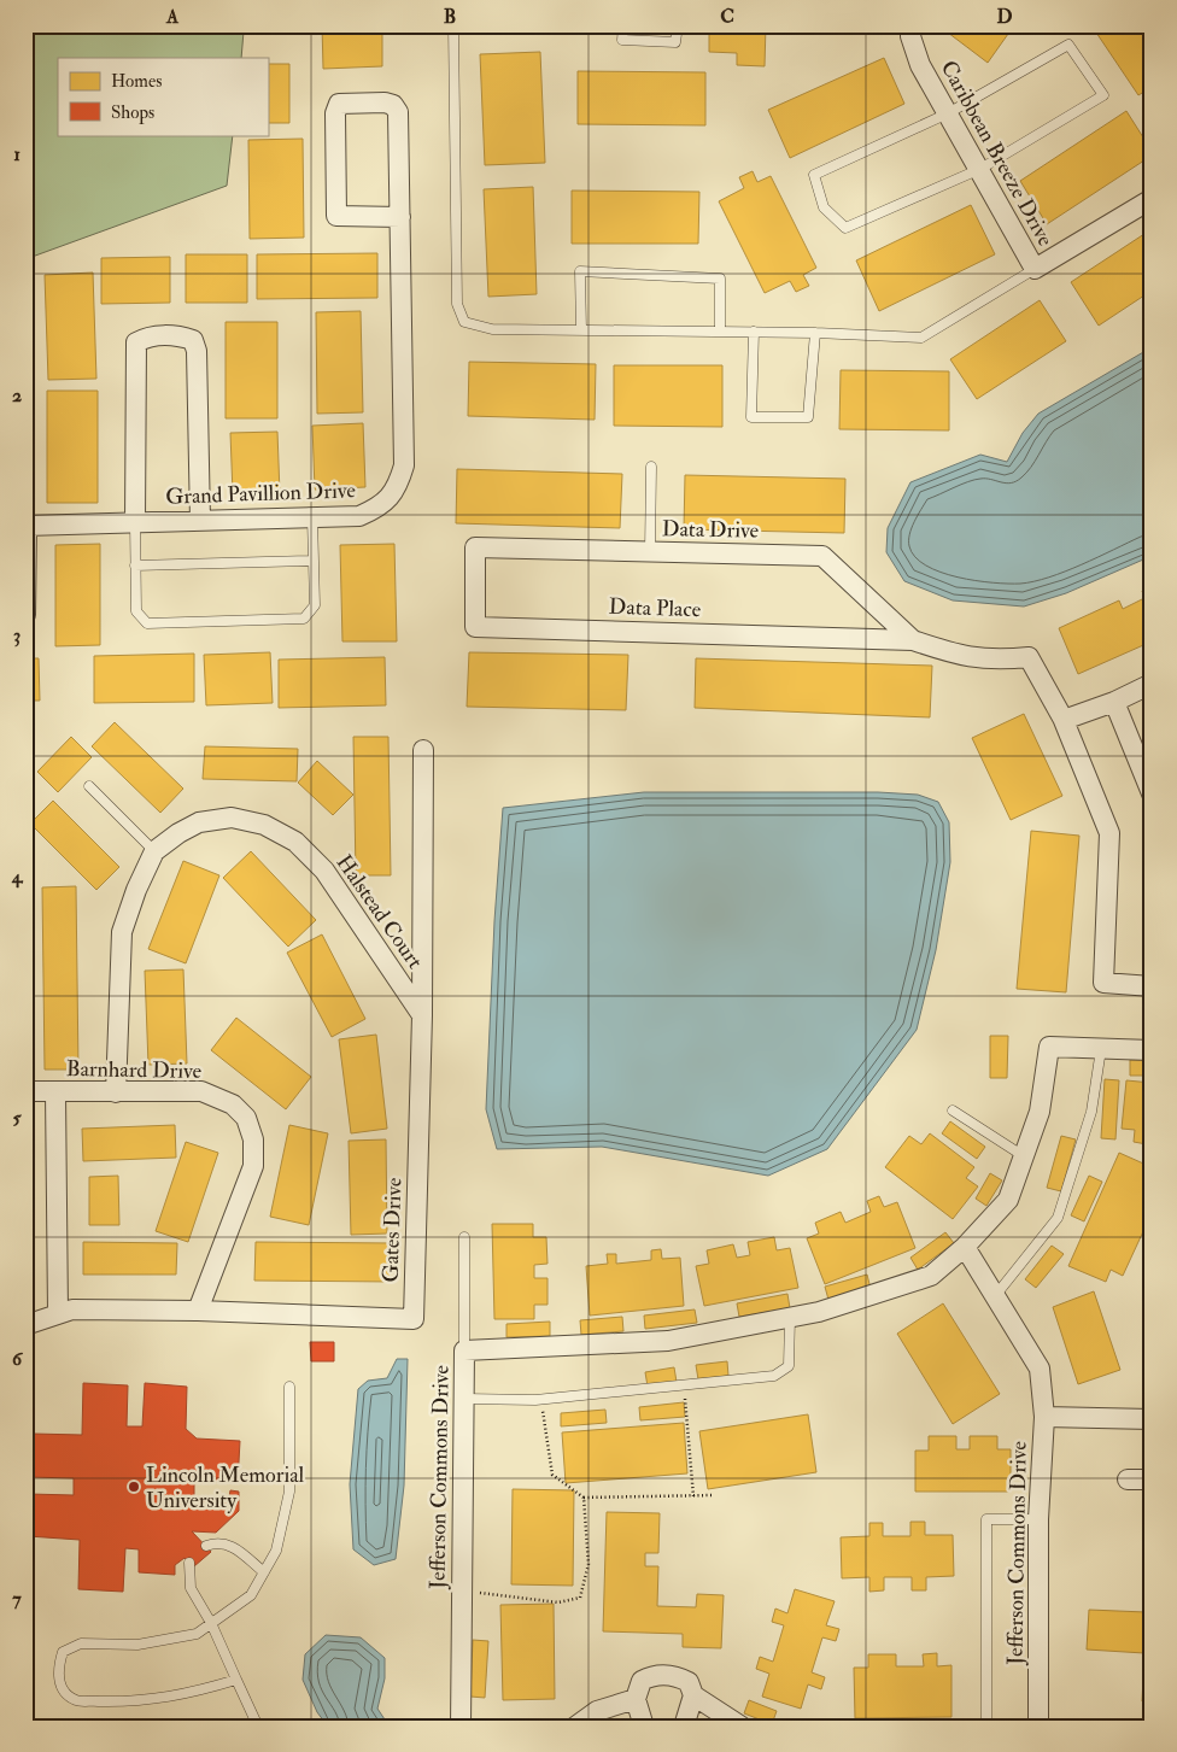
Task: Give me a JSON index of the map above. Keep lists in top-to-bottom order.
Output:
{
  "streets": {
    "street": [
      "Caribbean Breeze Drive",
      "Grand Pavillion Drive",
      "Data Drive",
      "Data Place",
      "Halstead Court",
      "Barnhard Drive",
      "Gates Drive",
      "Jefferson Commons Drive"
    ]
  },
  "crossings": [
    ["Data Drive", "Data Place"],
    ["Halstead Court", "Barnhard Drive"],
    ["Halstead Court", "Gates Drive"],
    ["Barnhard Drive", "Gates Drive"]
  ],
  "places": ["Lincoln Memorial University"],
  "legend": ["Homes", "Shops"],
  "grid": {
    "columns": [
      "A",
      "B",
      "C",
      "D"
    ],
    "rows": [
      "1",
      "2",
      "3",
      "4",
      "5",
      "6",
      "7"
    ]
  }
}
